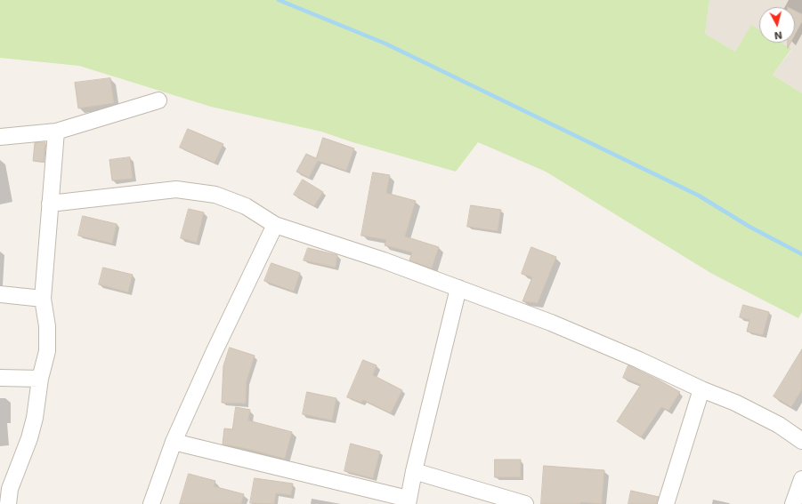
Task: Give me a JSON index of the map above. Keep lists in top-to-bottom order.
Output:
{
  "north": "bottom"
}
